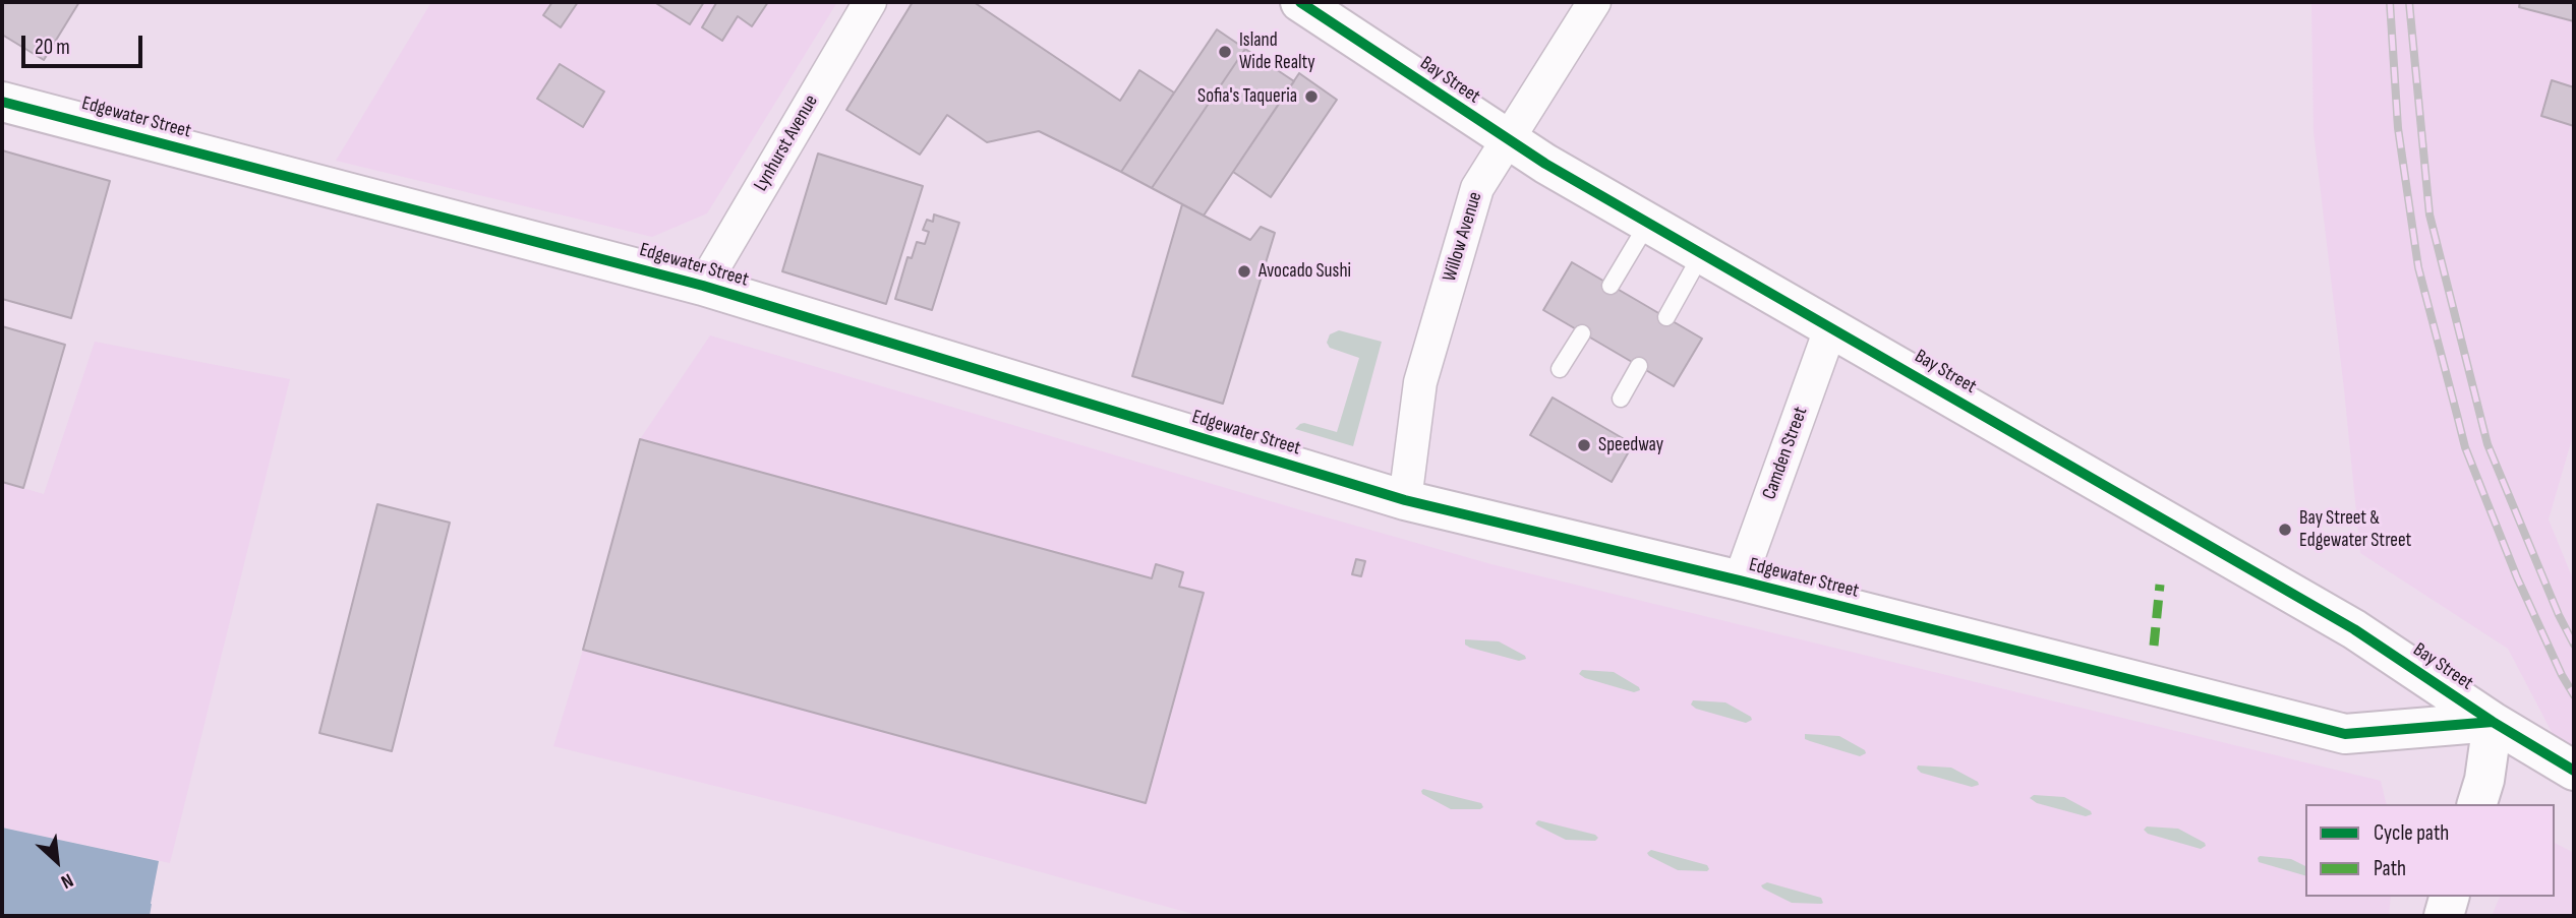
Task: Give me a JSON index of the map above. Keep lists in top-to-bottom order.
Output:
{
  "streets": {
    "street": [
      "Bay Street",
      "Edgewater Street",
      "Lynhurst Avenue",
      "Willow Avenue",
      "Camden Street"
    ]
  },
  "crossings": [
    ["Bay Street", "Edgewater Street"],
    ["Bay Street", "Willow Avenue"],
    ["Bay Street", "Camden Street"],
    ["Edgewater Street", "Lynhurst Avenue"],
    ["Edgewater Street", "Willow Avenue"],
    ["Edgewater Street", "Camden Street"]
  ],
  "places": [
    "Island Wide Realty",
    "Sofia's Taqueria",
    "Avocado Sushi",
    "Speedway",
    "Bay Street & Edgewater Street"
  ],
  "legend": ["Cycle path", "Path"],
  "scale_bar": "20 m",
  "north": "bottom right"
}
